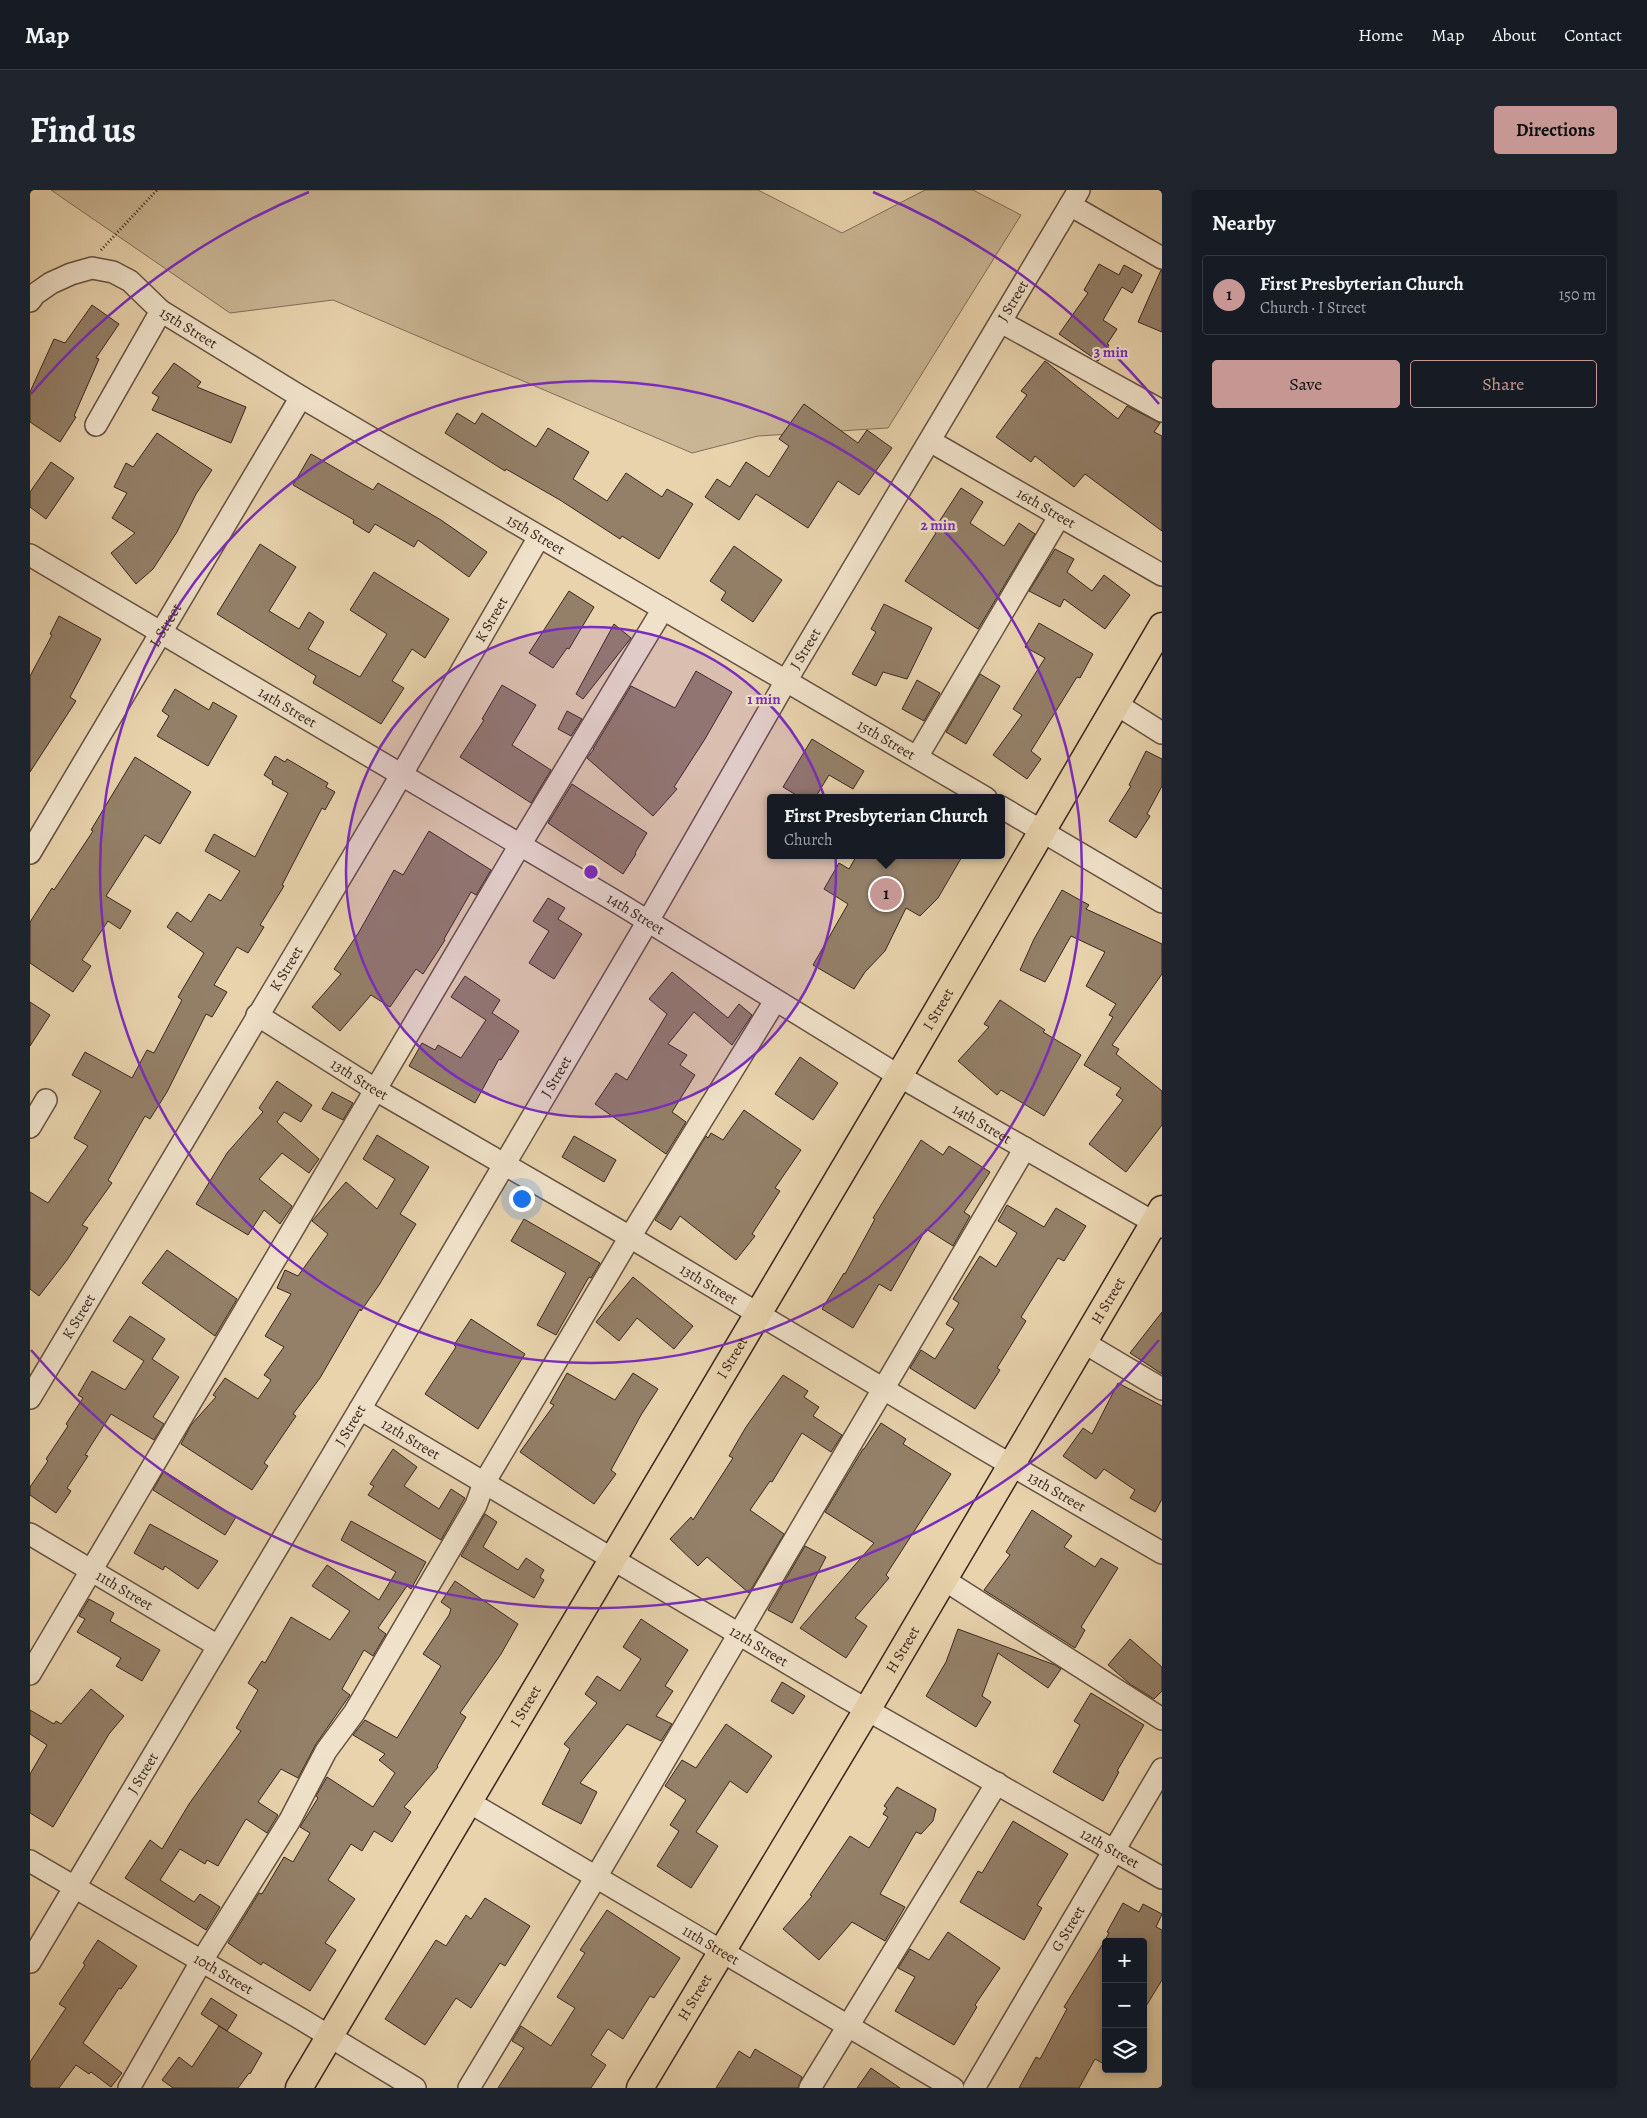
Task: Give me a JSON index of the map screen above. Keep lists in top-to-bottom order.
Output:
{
  "streets": {
    "main road": ["I Street", "H Street"],
    "street": [
      "J Street",
      "15th Street",
      "16th Street",
      "K Street",
      "L Street",
      "14th Street",
      "13th Street",
      "12th Street",
      "11th Street",
      "G Street",
      "10th Street"
    ]
  },
  "crossings": [
    ["J Street", "15th Street"],
    ["J Street", "16th Street"],
    ["J Street", "14th Street"],
    ["J Street", "13th Street"],
    ["J Street", "12th Street"],
    ["J Street", "11th Street"],
    ["J Street", "10th Street"],
    ["15th Street", "K Street"],
    ["15th Street", "L Street"],
    ["K Street", "14th Street"],
    ["K Street", "13th Street"],
    ["L Street", "14th Street"],
    ["14th Street", "I Street"],
    ["14th Street", "H Street"],
    ["I Street", "13th Street"],
    ["I Street", "12th Street"],
    ["I Street", "11th Street"],
    ["I Street", "10th Street"],
    ["13th Street", "H Street"],
    ["H Street", "12th Street"],
    ["H Street", "11th Street"],
    ["12th Street", "G Street"]
  ],
  "page": {
    "header": "Map",
    "nav": [
      "Home",
      "Map",
      "About",
      "Contact"
    ],
    "title": "Find us",
    "buttons": [
      "Directions",
      ["Save", "Share"]
    ],
    "heading": "Nearby",
    "list": [
      {
        "mark": "1",
        "name": "First Presbyterian Church",
        "note": "Church · I Street",
        "value": "150 m"
      }
    ],
    "popup": ["First Presbyterian Church", "Church"],
    "pins": "1",
    "map_buttons": ["+", "−"]
  },
  "rings": ["3 min", "2 min", "1 min"]
}
